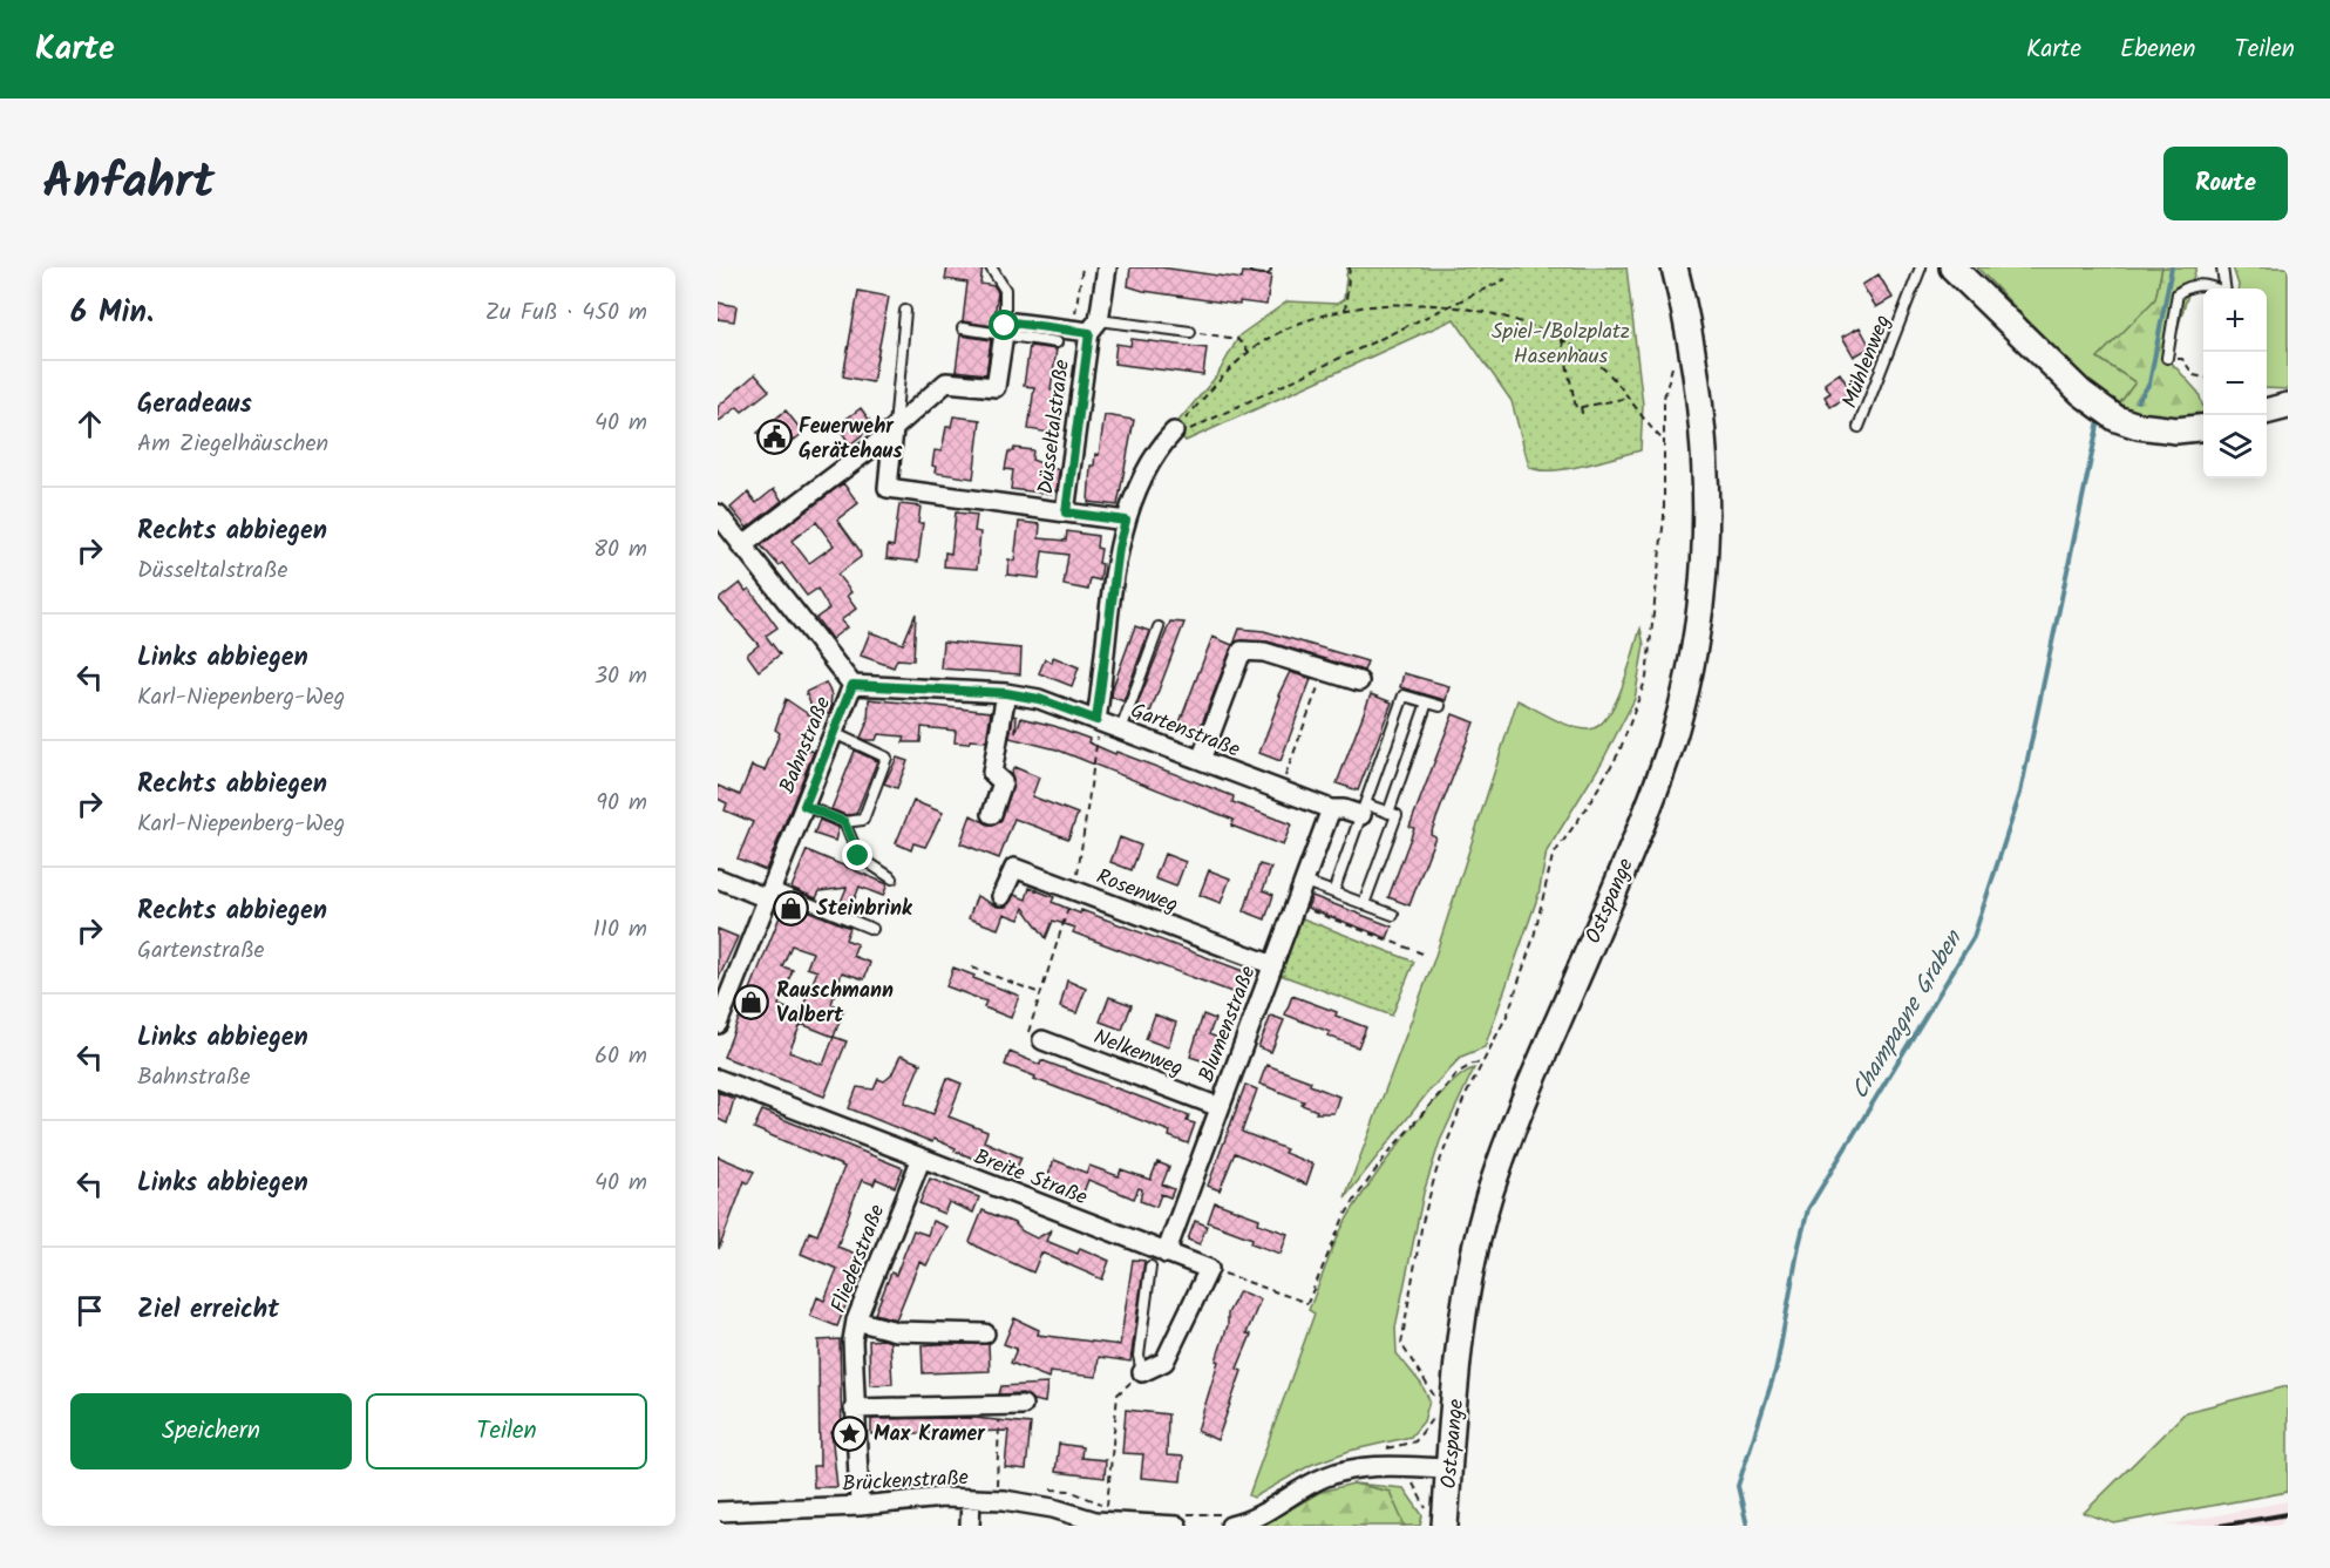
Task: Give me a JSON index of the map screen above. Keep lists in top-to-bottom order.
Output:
{
  "streets": {
    "main road": ["Ostspange"],
    "street": [
      "Düsseltalstraße",
      "Gartenstraße",
      "Bahnstraße",
      "Rosenweg",
      "Blumenstraße",
      "Nelkenweg",
      "Breite Straße",
      "Fliederstraße",
      "Brückenstraße"
    ],
    "lane": ["Mühlenweg"]
  },
  "crossings": [
    ["Gartenstraße", "Bahnstraße"],
    ["Gartenstraße", "Blumenstraße"],
    ["Rosenweg", "Blumenstraße"],
    ["Blumenstraße", "Nelkenweg"],
    ["Blumenstraße", "Breite Straße"],
    ["Breite Straße", "Fliederstraße"],
    ["Fliederstraße", "Brückenstraße"]
  ],
  "water": ["Champagne Graben"],
  "parks": ["Spiel-/Bolzplatz Hasenhaus"],
  "places": {
    "public building": ["Feuerwehr Gerätehaus"],
    "shop": ["Steinbrink", "Rauschmann Valbert"],
    "place": ["Max Kramer"]
  },
  "page": {
    "header": "Karte",
    "nav": ["Karte", "Ebenen", "Teilen"],
    "title": "Anfahrt",
    "buttons": [
      "Route",
      ["Speichern", "Teilen"]
    ],
    "heading": ["6 Min.", "Zu Fuß · 450 m"],
    "map_buttons": ["+", "−"],
    "list": [
      ["Geradeaus", "Am Ziegelhäuschen", "40 m"],
      ["Rechts abbiegen", "Düsseltalstraße", "80 m"],
      ["Links abbiegen", "Karl-Niepenberg-Weg", "30 m"],
      ["Rechts abbiegen", "Karl-Niepenberg-Weg", "90 m"],
      ["Rechts abbiegen", "Gartenstraße", "110 m"],
      ["Links abbiegen", "Bahnstraße", "60 m"],
      ["Links abbiegen", "40 m"],
      "Ziel erreicht"
    ]
  }
}
